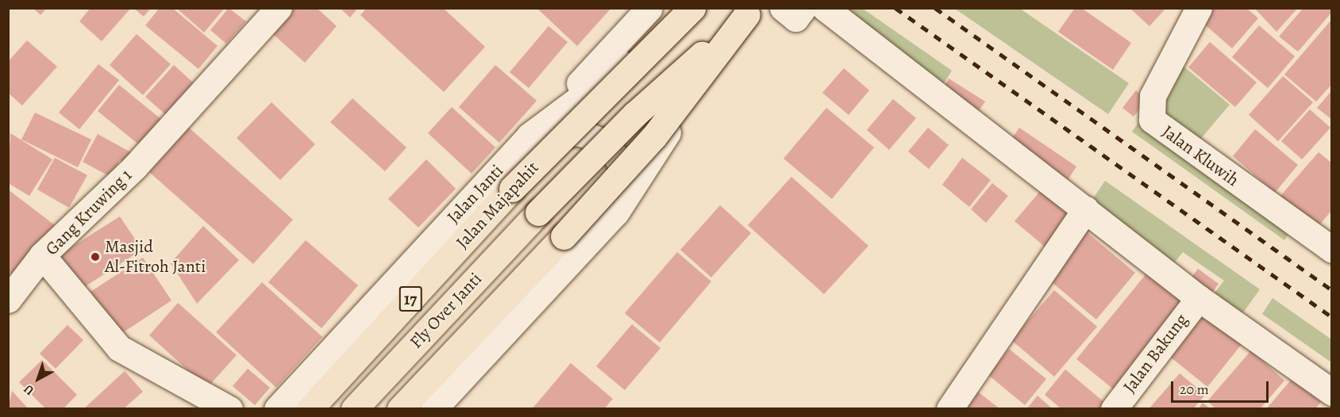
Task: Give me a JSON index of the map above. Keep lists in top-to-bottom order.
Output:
{
  "streets": {
    "highway": ["Jalan Majapahit", "17", "Fly Over Janti"],
    "street": [
      "Jalan Kluwih",
      "Jalan Janti",
      "Gang Kruwing 1",
      "Jalan Bakung"
    ]
  },
  "crossings": [
    ["Jalan Majapahit", "Fly Over Janti"]
  ],
  "places": ["Masjid Al-Fitroh Janti"],
  "scale_bar": "20 m",
  "north": "bottom left"
}
